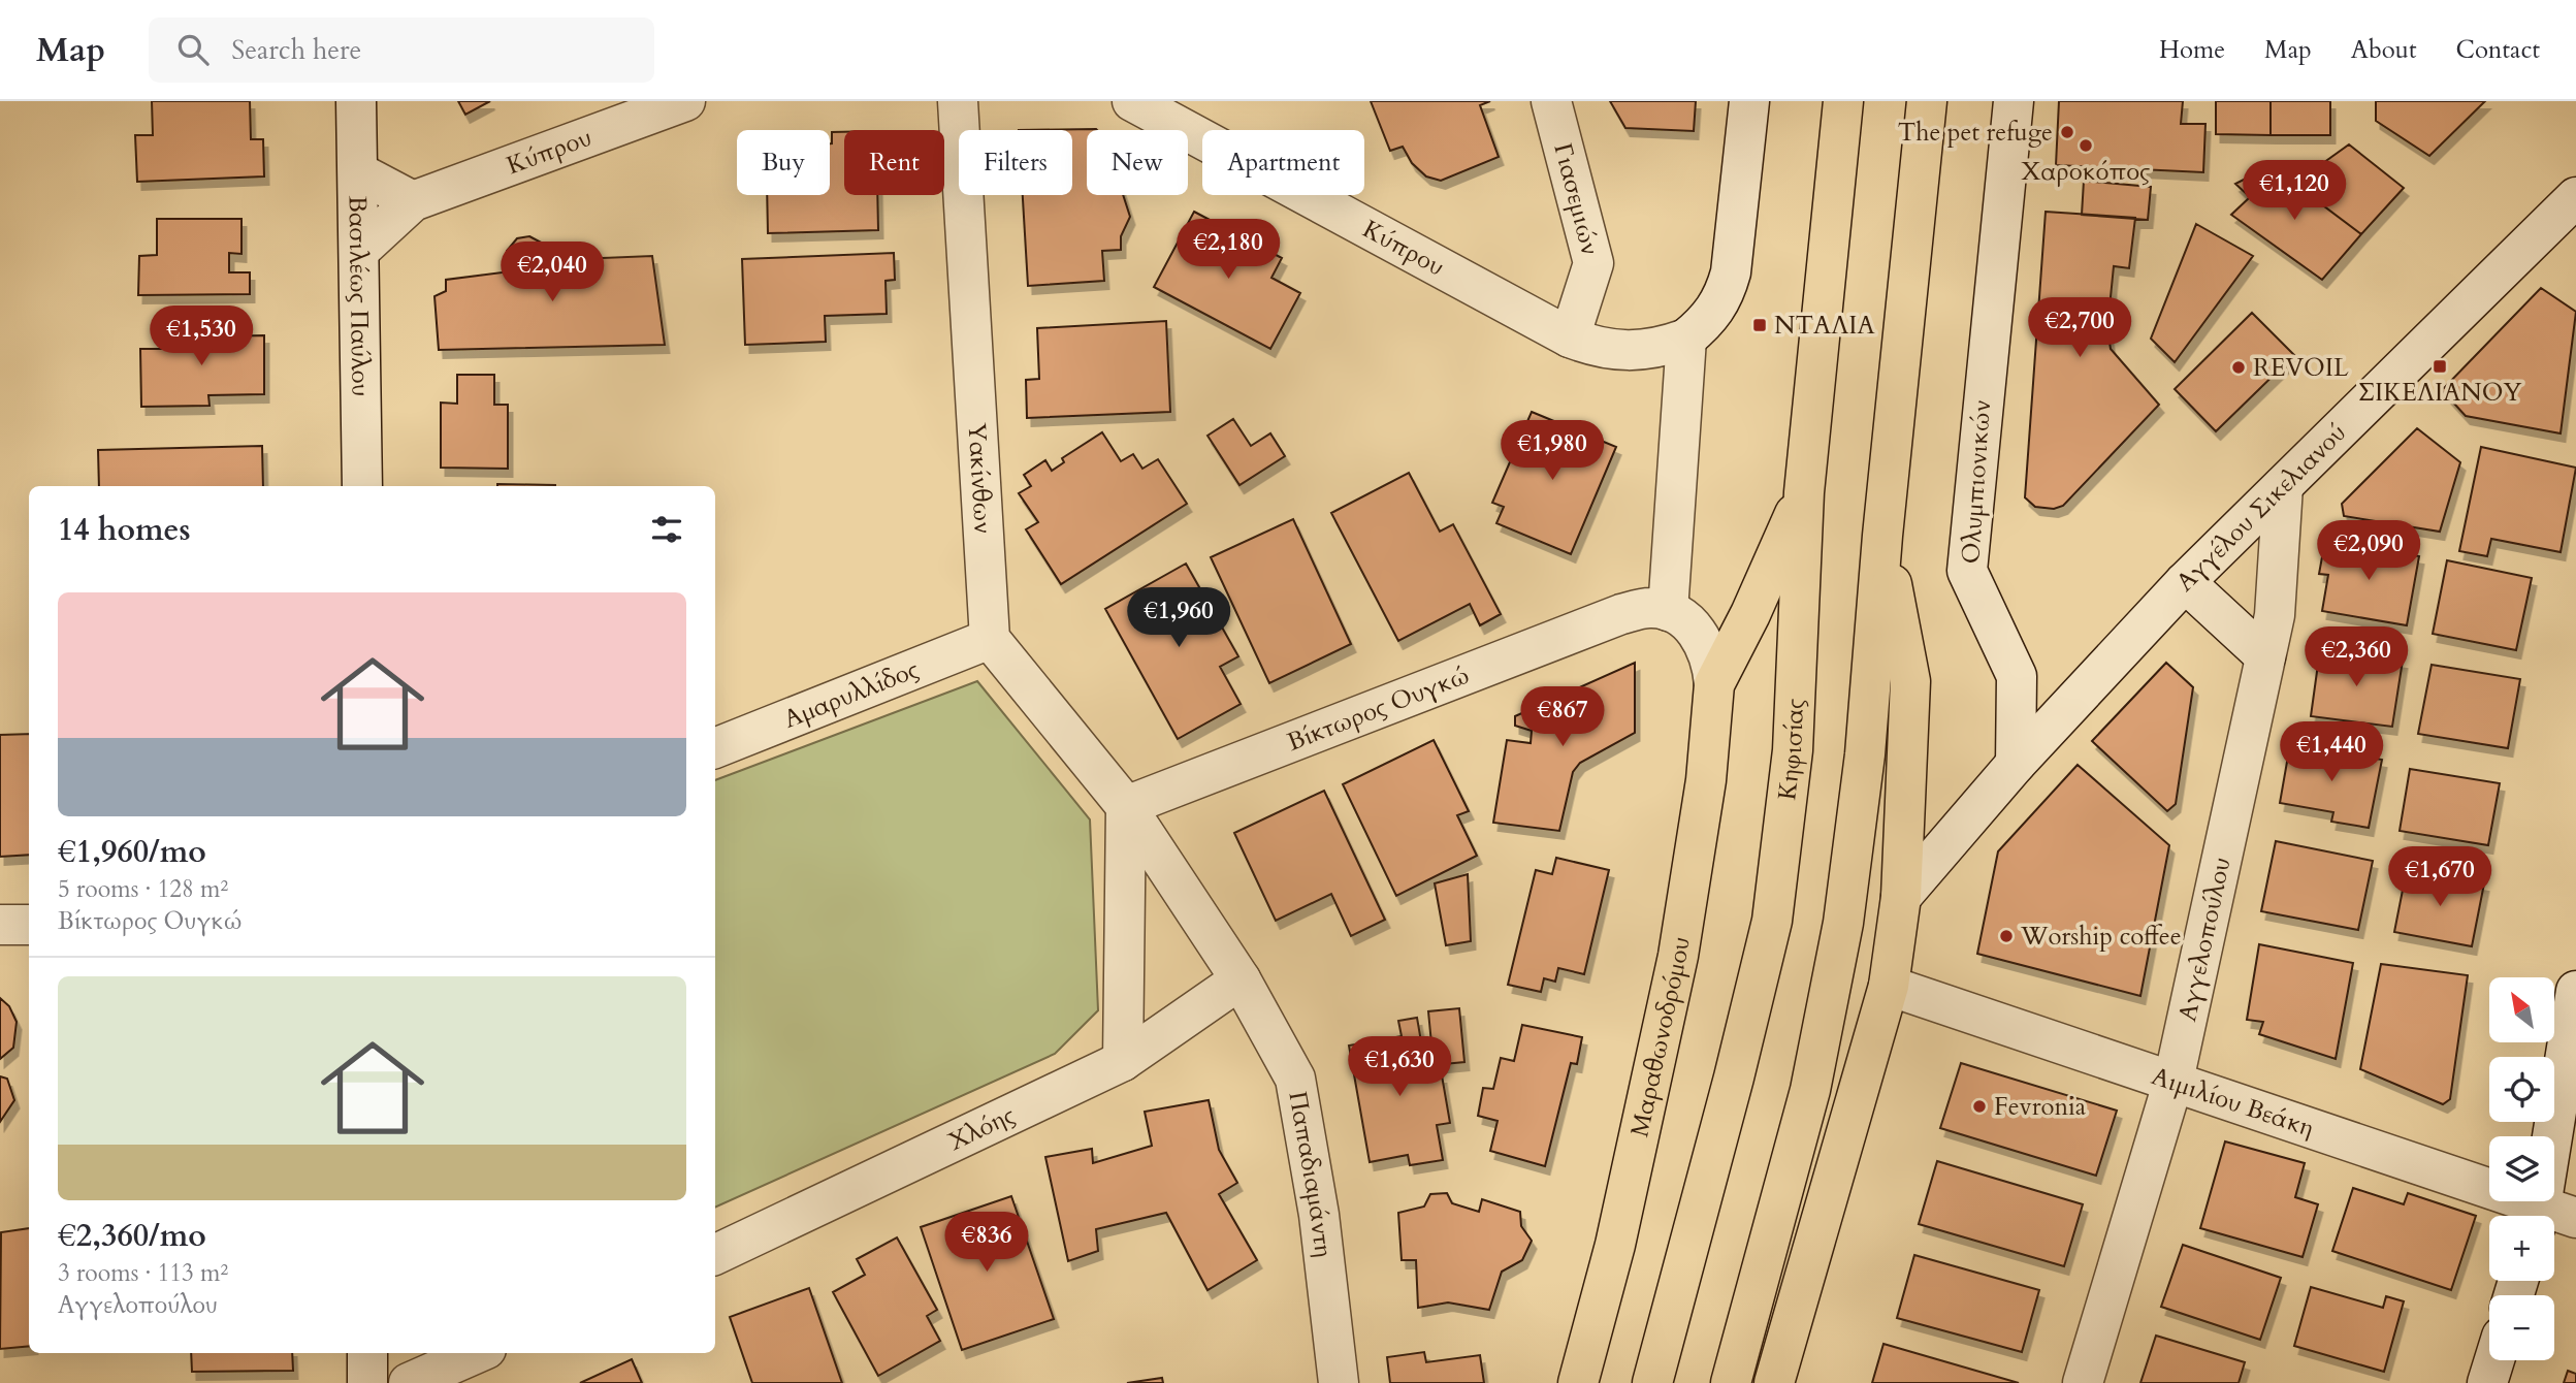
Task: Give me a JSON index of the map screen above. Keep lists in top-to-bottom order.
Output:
{
  "streets": {
    "main road": ["Κηφισίας", "Μαραθωνοδρόμου"],
    "street": [
      "Κύπρου",
      "Γιασεμιών",
      "Βασιλέως Παύλου",
      "Υακίνθων",
      "Ολυμπιονικών",
      "Αγγέλου Σικελιανού",
      "Αμαρυλλίδος",
      "Βίκτωρος Ουγκώ",
      "Αγγελοπούλου",
      "Αιμιλίου Βεάκη",
      "Χλόης",
      "Παπαδιαμάντη"
    ]
  },
  "crossings": [
    ["Κύπρου", "Γιασεμιών"],
    ["Κύπρου", "Βασιλέως Παύλου"],
    ["Υακίνθων", "Αμαρυλλίδος"],
    ["Ολυμπιονικών", "Αγγέλου Σικελιανού"],
    ["Αγγέλου Σικελιανού", "Αγγελοπούλου"],
    ["Αγγελοπούλου", "Αιμιλίου Βεάκη"],
    ["Χλόης", "Παπαδιαμάντη"]
  ],
  "places": {
    "other": [
      "The pet refuge",
      "Χαροκόπος",
      "REVOIL",
      "Worship coffee",
      "Fevronia"
    ],
    "transit": ["ΝΤΑΛΙΑ", "ΣΙΚΕΛΙΑΝΟΥ"]
  },
  "north": "top left",
  "page": {
    "header": "Map",
    "search": "Search here",
    "nav": [
      "Home",
      "Map",
      "About",
      "Contact"
    ],
    "chip": [
      "Buy",
      "Rent",
      "Filters",
      "New",
      "Apartment"
    ],
    "price": [
      "€1,120",
      "€2,180",
      "€2,040",
      "€2,700",
      "€1,530",
      "€1,980",
      "€2,090",
      "€1,960",
      "€2,360",
      "€867",
      "€1,440",
      "€1,670",
      "€1,630",
      "€836"
    ],
    "heading": "14 homes",
    "list": [
      {
        "name": "€1,960/mo",
        "note": "5 rooms · 128 m² · Βίκτωρος Ουγκώ"
      },
      {
        "name": "€2,360/mo",
        "note": "3 rooms · 113 m² · Αγγελοπούλου"
      }
    ],
    "map_buttons": ["+", "−"]
  }
}
